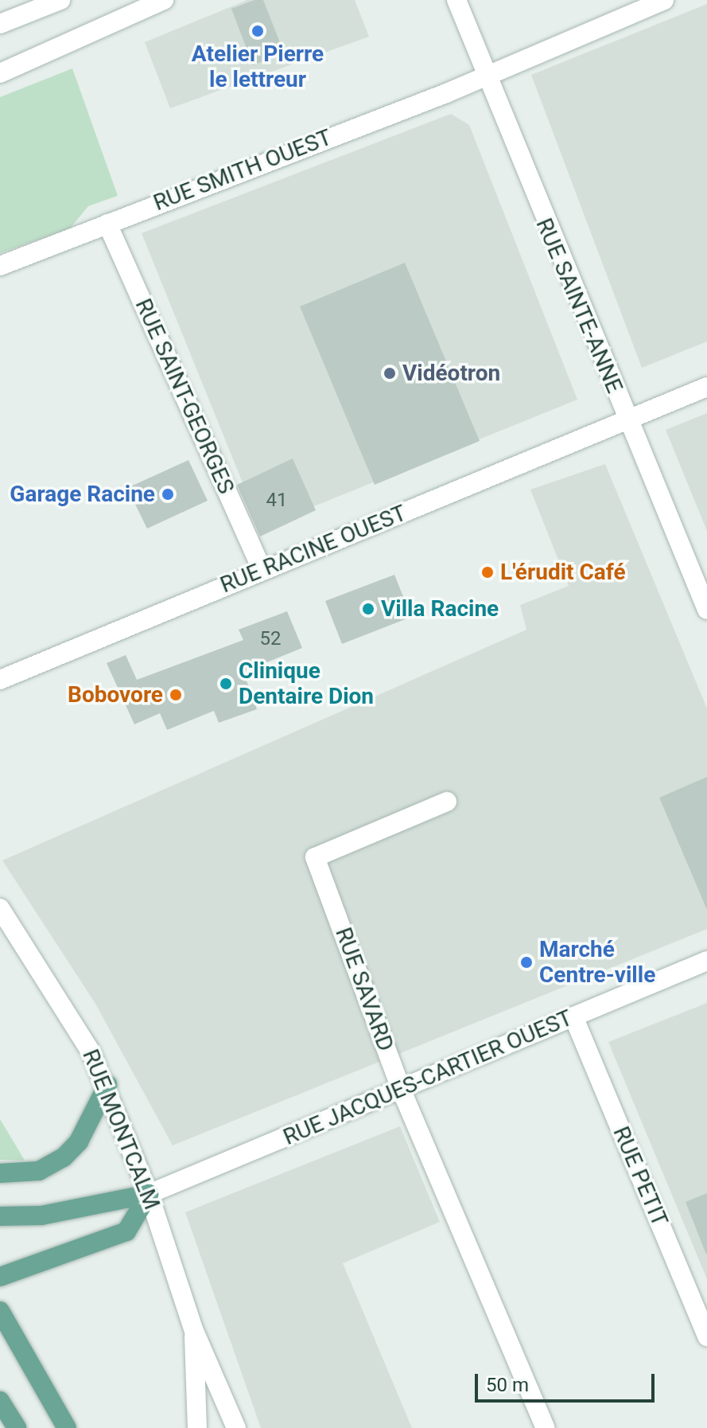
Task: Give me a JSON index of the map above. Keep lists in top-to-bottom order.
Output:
{
  "streets": {
    "street": [
      "RUE SMITH OUEST",
      "RUE SAINTE-ANNE",
      "RUE SAINT-GEORGES",
      "RUE RACINE OUEST",
      "RUE SAVARD",
      "RUE JACQUES-CARTIER OUEST",
      "RUE MONTCALM",
      "RUE PETIT"
    ]
  },
  "crossings": [
    ["RUE SMITH OUEST", "RUE SAINTE-ANNE"],
    ["RUE SMITH OUEST", "RUE SAINT-GEORGES"],
    ["RUE SAINTE-ANNE", "RUE RACINE OUEST"],
    ["RUE SAINT-GEORGES", "RUE RACINE OUEST"],
    ["RUE SAVARD", "RUE JACQUES-CARTIER OUEST"],
    ["RUE JACQUES-CARTIER OUEST", "RUE MONTCALM"],
    ["RUE JACQUES-CARTIER OUEST", "RUE PETIT"]
  ],
  "places": [
    "Atelier Pierre le lettreur",
    "Vidéotron",
    "Garage Racine",
    "L'érudit Café",
    "Villa Racine",
    "Clinique Dentaire Dion",
    "Bobovore",
    "Marché Centre-ville"
  ],
  "house_numbers": ["41", "52"],
  "scale_bar": "50 m"
}
